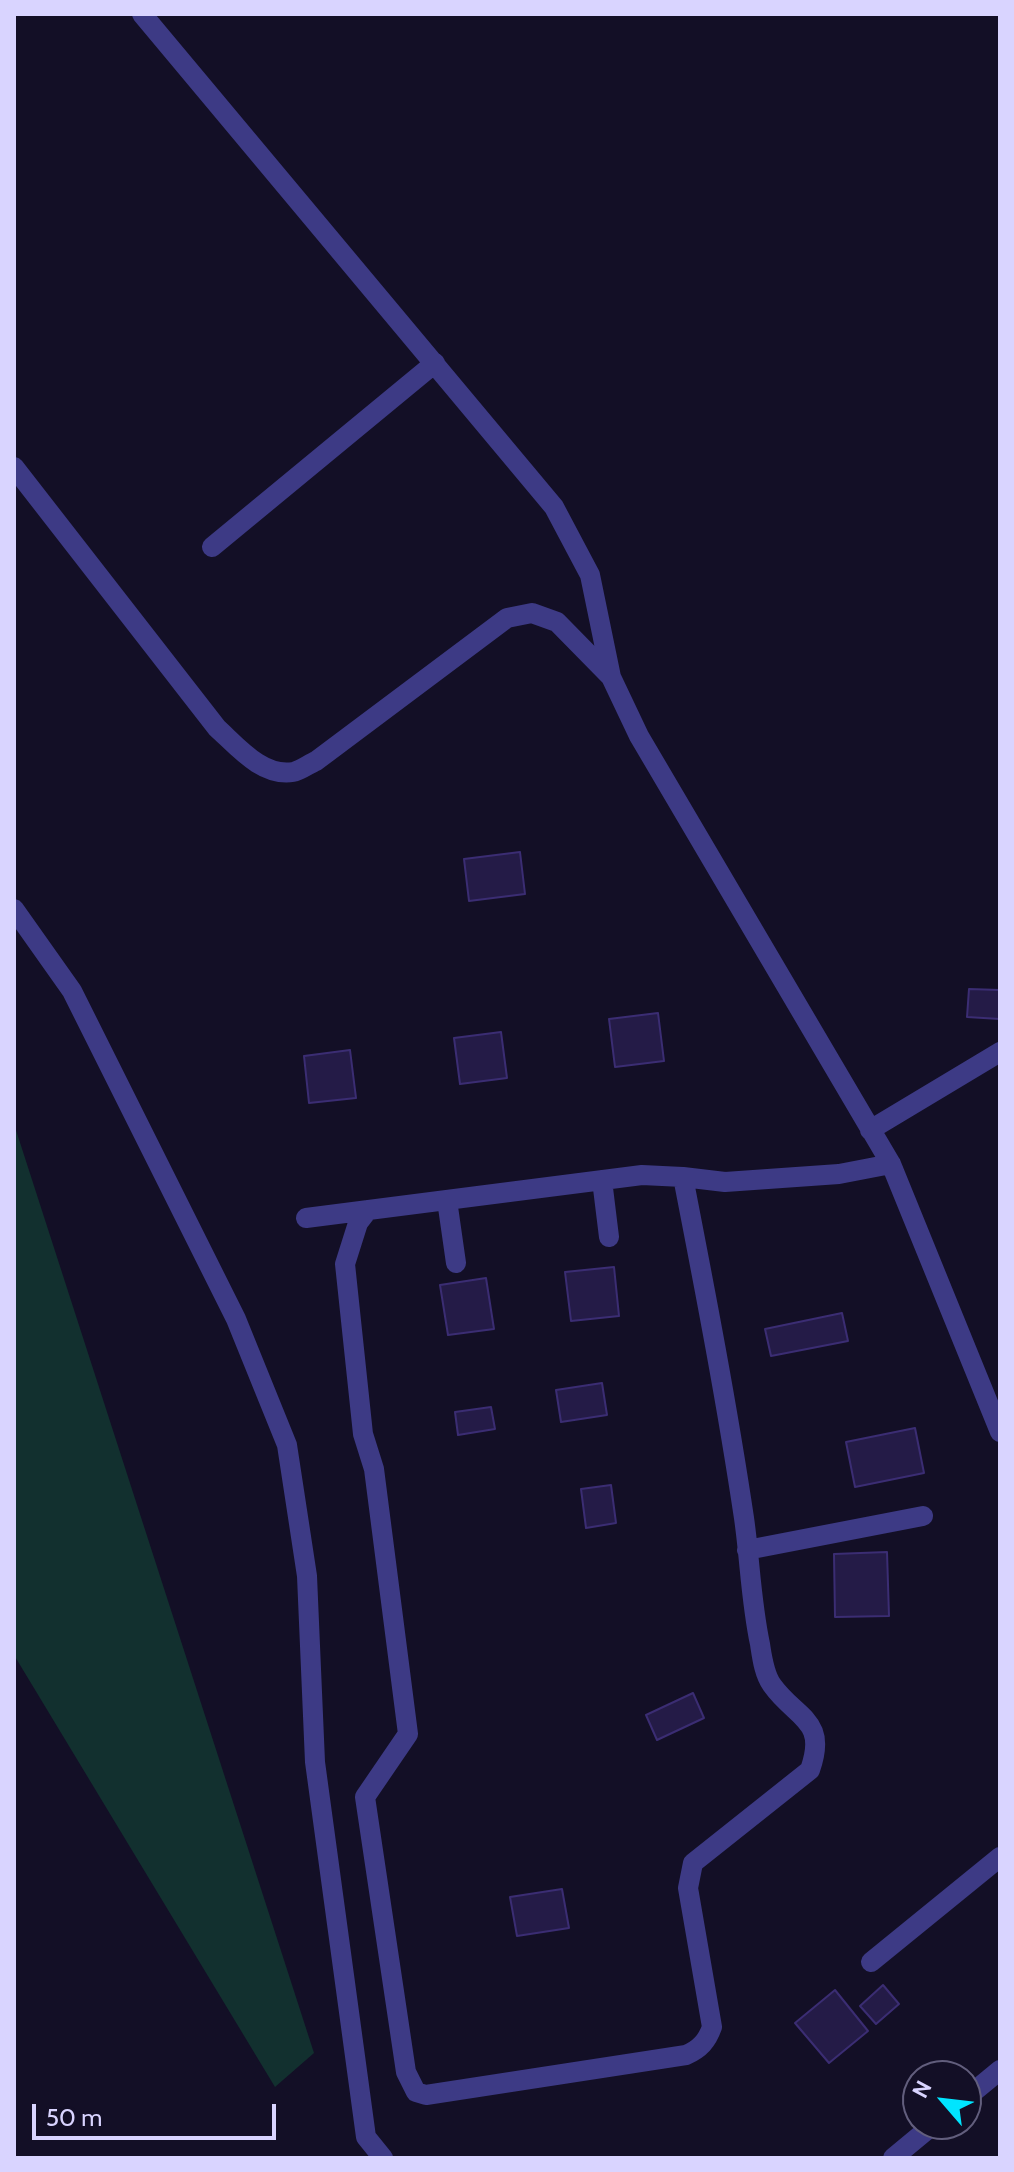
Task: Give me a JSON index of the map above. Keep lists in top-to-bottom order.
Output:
{
  "scale_bar": "50 m",
  "north": "top left"
}
